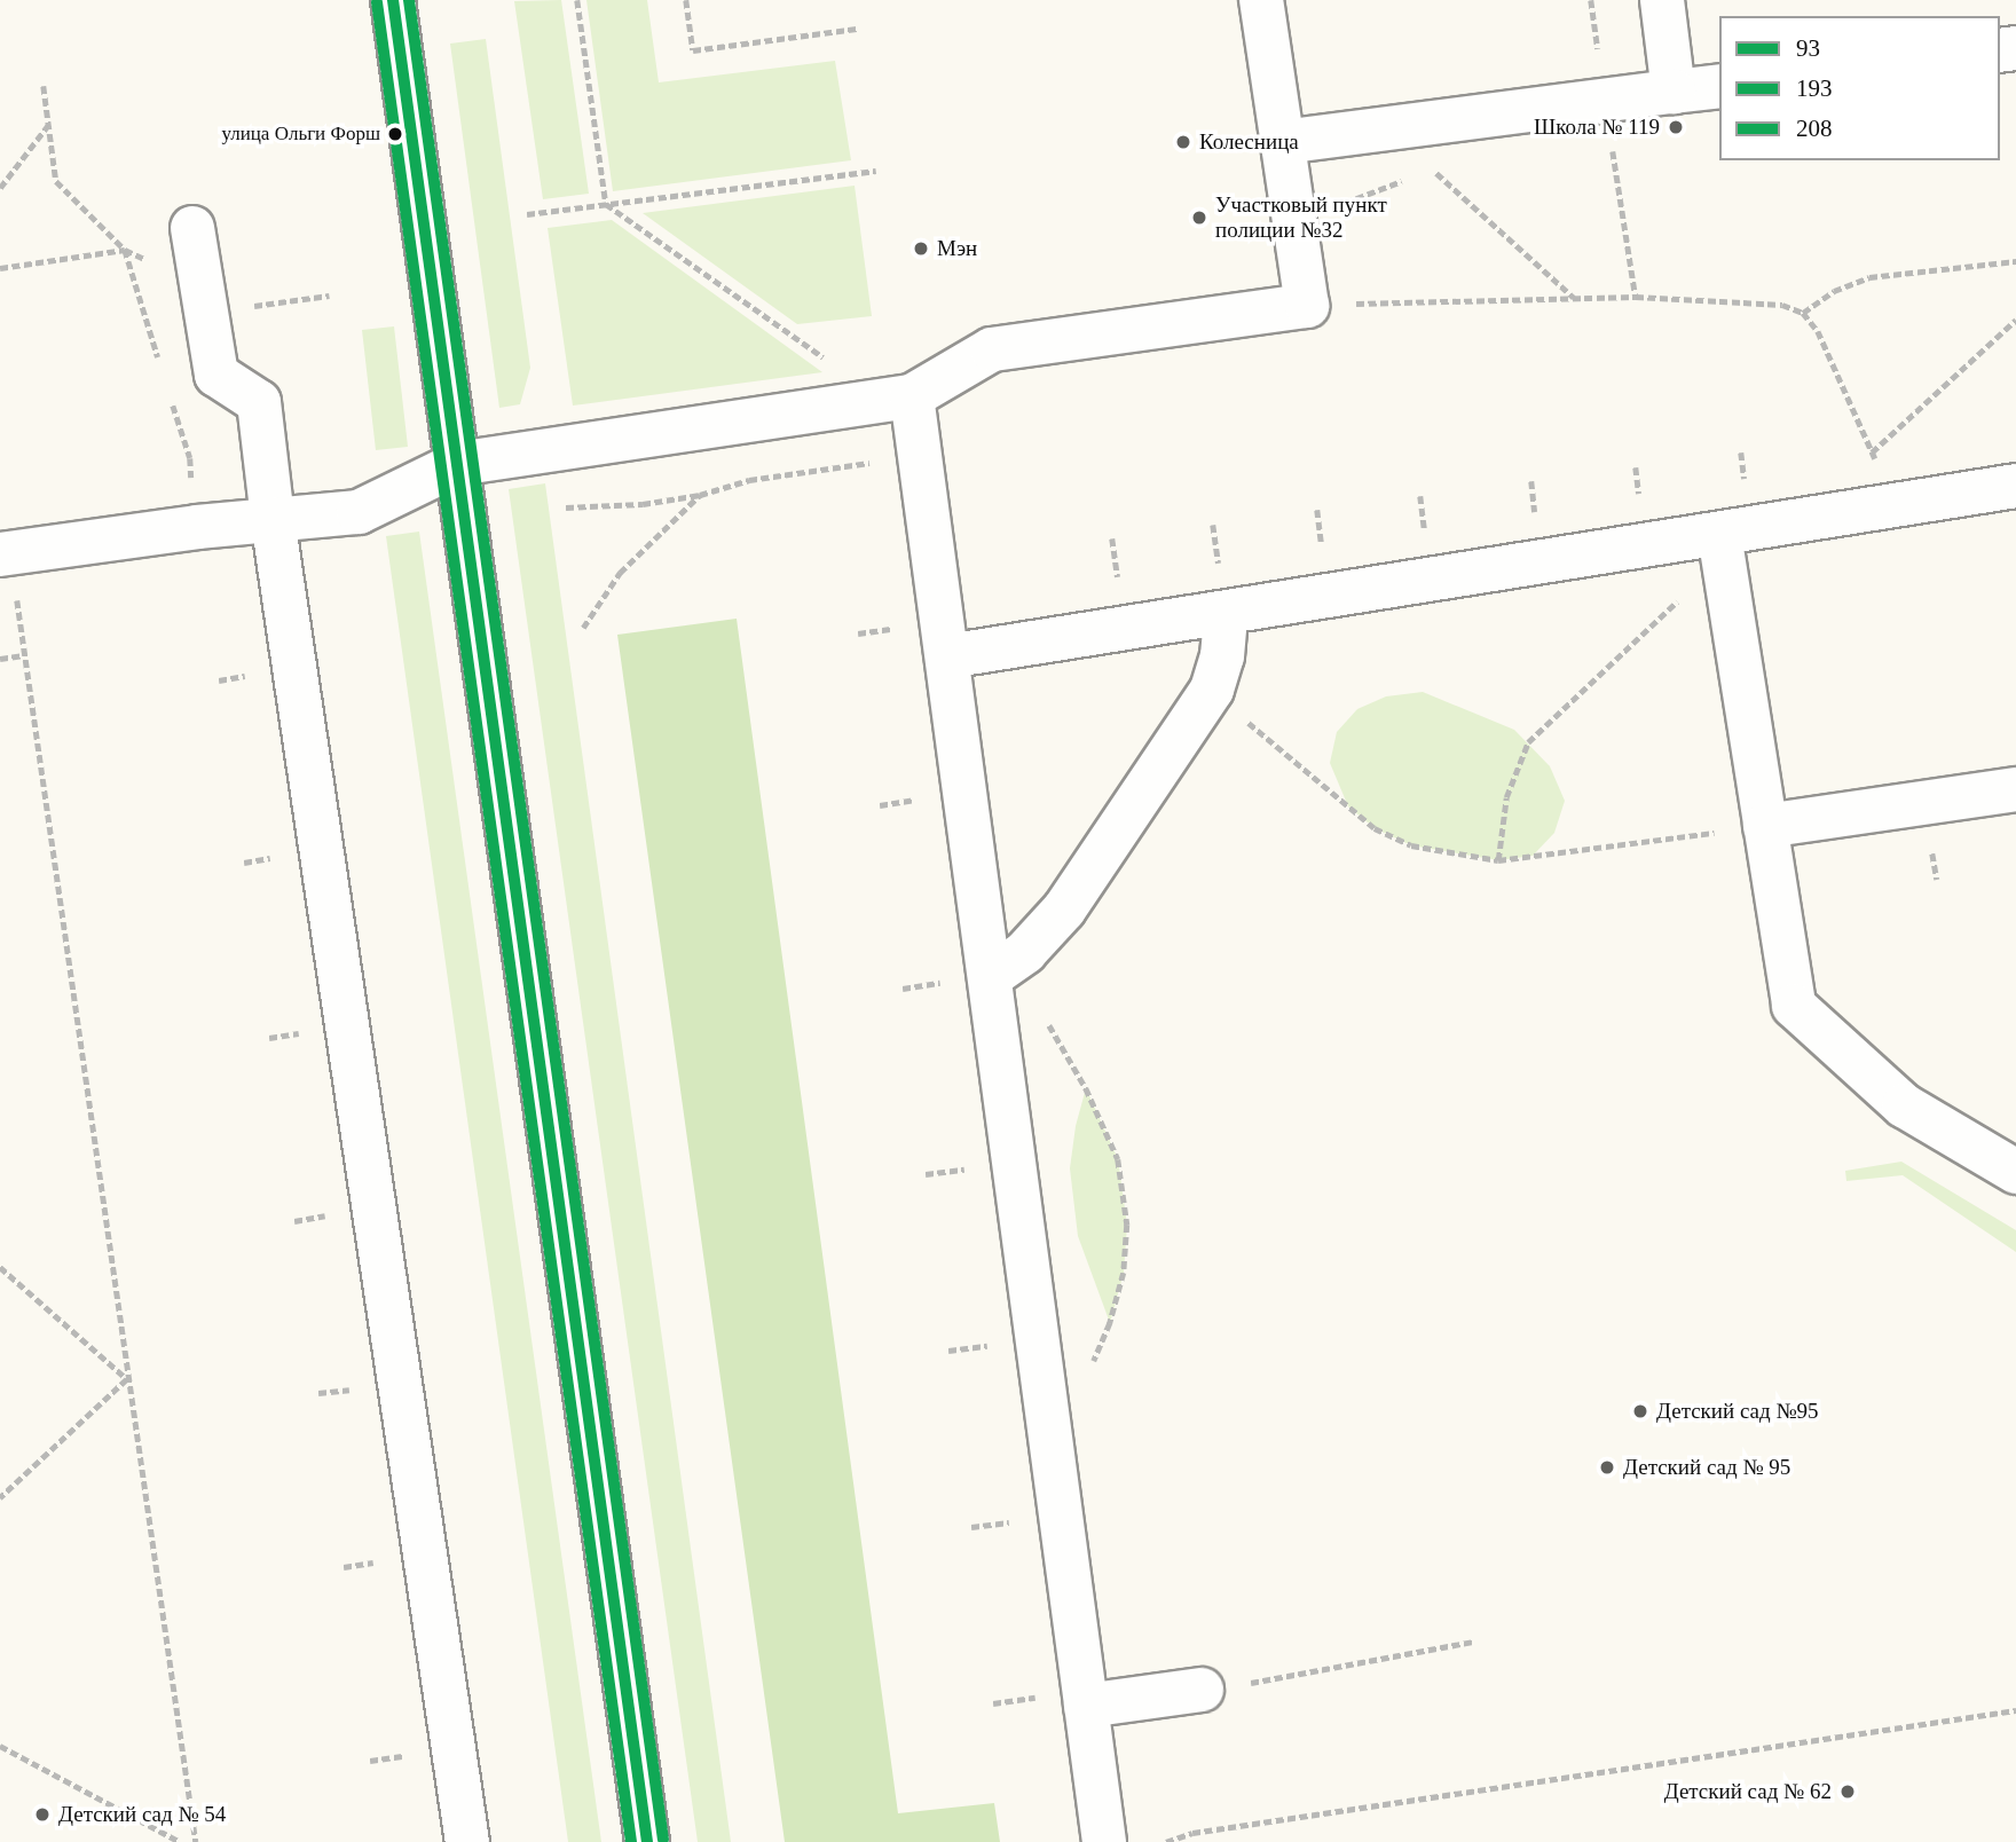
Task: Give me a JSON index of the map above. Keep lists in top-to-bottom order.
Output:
{
  "places": [
    "Школа № 119",
    "улица Ольги Форш",
    "Колесница",
    "Участковый пункт полиции №32",
    "Мэн",
    "Детский сад №95",
    "Детский сад № 95",
    "Детский сад № 62",
    "Детский сад № 54"
  ],
  "lines": ["transit line 93", "transit line 208", "transit line 193"],
  "legend": ["93", "193", "208"]
}
